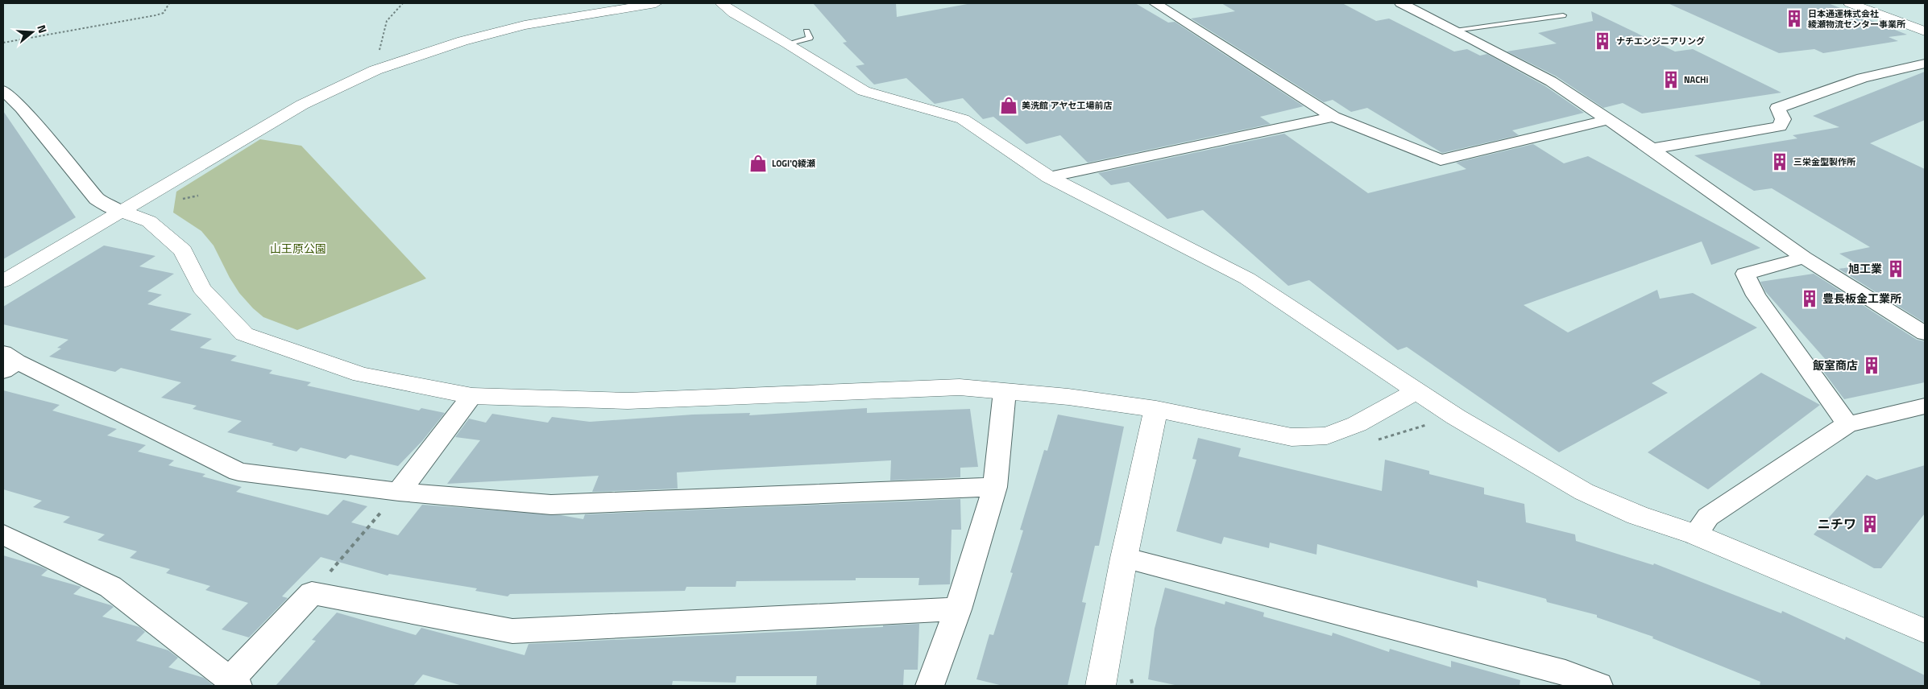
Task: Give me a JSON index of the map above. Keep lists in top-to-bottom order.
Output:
{
  "parks": ["山王原公園"],
  "places": {
    "building": [
      "日本通運株式会社 綾瀬物流センター事業所",
      "ナチエンジニアリング",
      "NACHi",
      "三栄金型製作所",
      "旭工業",
      "豊長板金工業所",
      "飯室商店",
      "ニチワ"
    ],
    "shop": ["美洗館 アヤセ工場前店", "LOGI'Q綾瀬"]
  },
  "north": "right"
}
